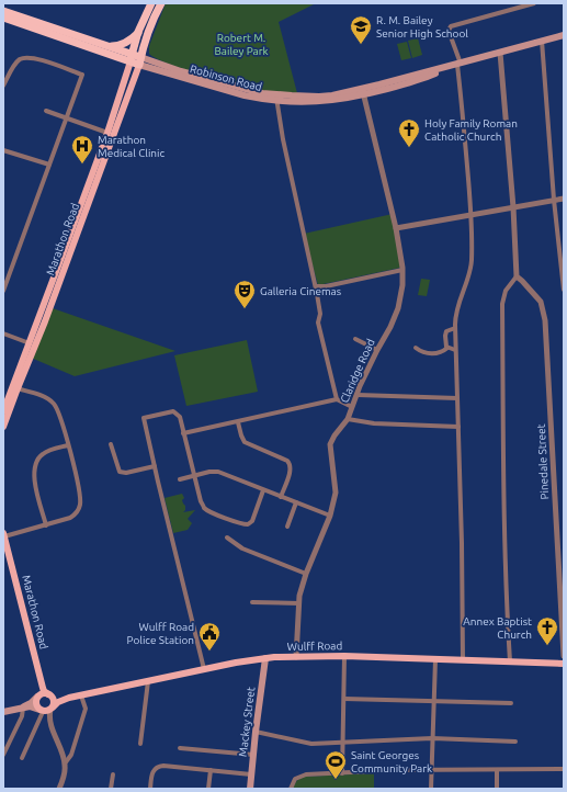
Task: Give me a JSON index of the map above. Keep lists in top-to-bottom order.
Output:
{
  "streets": {
    "highway": ["Robinson Road"],
    "main road": ["Marathon Road", "Wulff Road", "Mackey Street"],
    "street": ["Claridge Road", "Pinedale Street"]
  },
  "crossings": [
    ["Robinson Road", "Marathon Road"],
    ["Robinson Road", "Claridge Road"],
    ["Marathon Road", "Wulff Road"],
    ["Claridge Road", "Wulff Road"],
    ["Wulff Road", "Mackey Street"]
  ],
  "parks": ["Robert M. Bailey Park"],
  "places": {
    "school or university": ["R. M. Bailey Senior High School"],
    "church": ["Holy Family Roman Catholic Church", "Annex Baptist Church"],
    "hospital": ["Marathon Medical Clinic"],
    "theatre": ["Galleria Cinemas"],
    "public building": ["Wulff Road Police Station"],
    "sports": ["Saint Georges Community Park"]
  }
}
